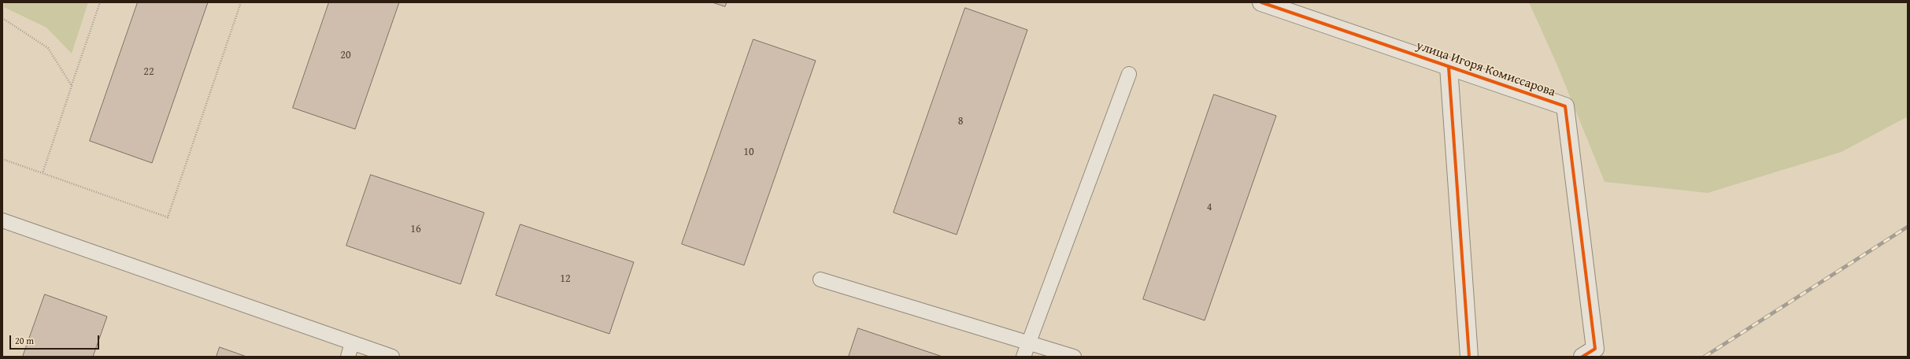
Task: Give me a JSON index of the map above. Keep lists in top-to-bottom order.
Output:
{
  "streets": {
    "street": ["улица Игоря Комиссарова"]
  },
  "house_numbers": [
    "20",
    "22",
    "8",
    "10",
    "4",
    "16",
    "12"
  ],
  "scale_bar": "20 m"
}
